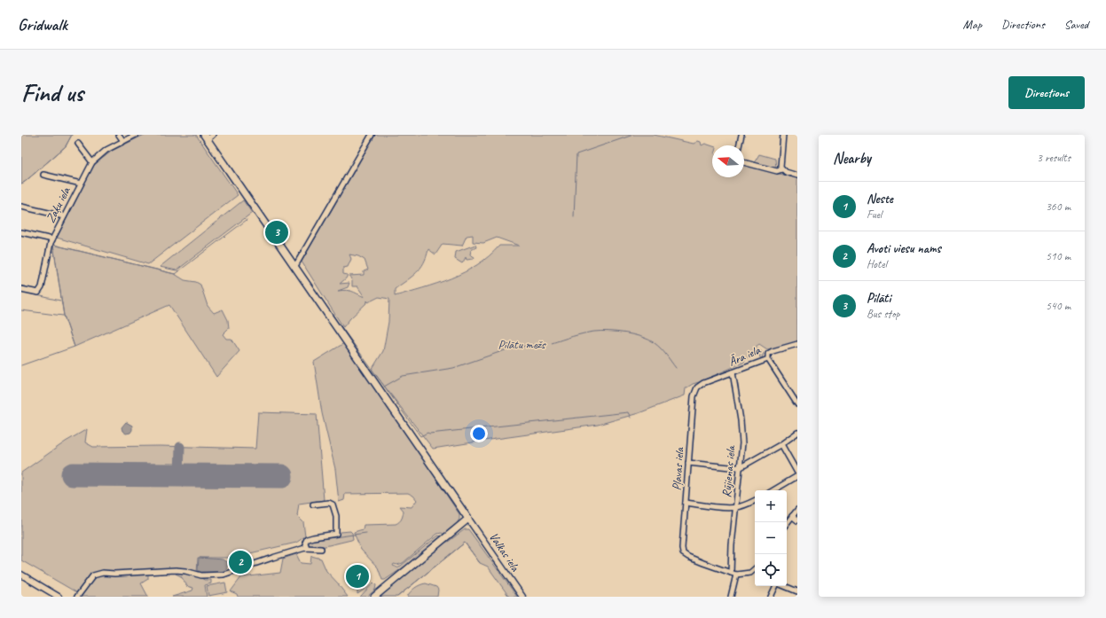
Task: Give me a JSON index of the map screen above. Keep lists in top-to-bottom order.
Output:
{
  "streets": {
    "main road": ["Valkas iela"],
    "street": [
      "Zaķu iela",
      "Āra iela",
      "Pļavas iela",
      "Rūjienas iela"
    ]
  },
  "crossings": [
    ["Āra iela", "Pļavas iela"],
    ["Āra iela", "Rūjienas iela"],
    ["Pļavas iela", "Rūjienas iela"]
  ],
  "parks": ["Pilātu mežs"],
  "north": "left",
  "page": {
    "header": "Gridwalk",
    "nav": ["Map", "Directions", "Saved"],
    "buttons": "Directions",
    "title": "Find us",
    "heading": ["Nearby", "3 results"],
    "list": [
      {
        "mark": "1",
        "name": "Neste",
        "note": "Fuel",
        "value": "360 m"
      },
      {
        "mark": "2",
        "name": "Avoti viesu nams",
        "note": "Hotel",
        "value": "510 m"
      },
      {
        "mark": "3",
        "name": "Pilāti",
        "note": "Bus stop",
        "value": "540 m"
      }
    ],
    "pins": ["3", "2", "1"],
    "map_buttons": ["+", "−"]
  }
}
